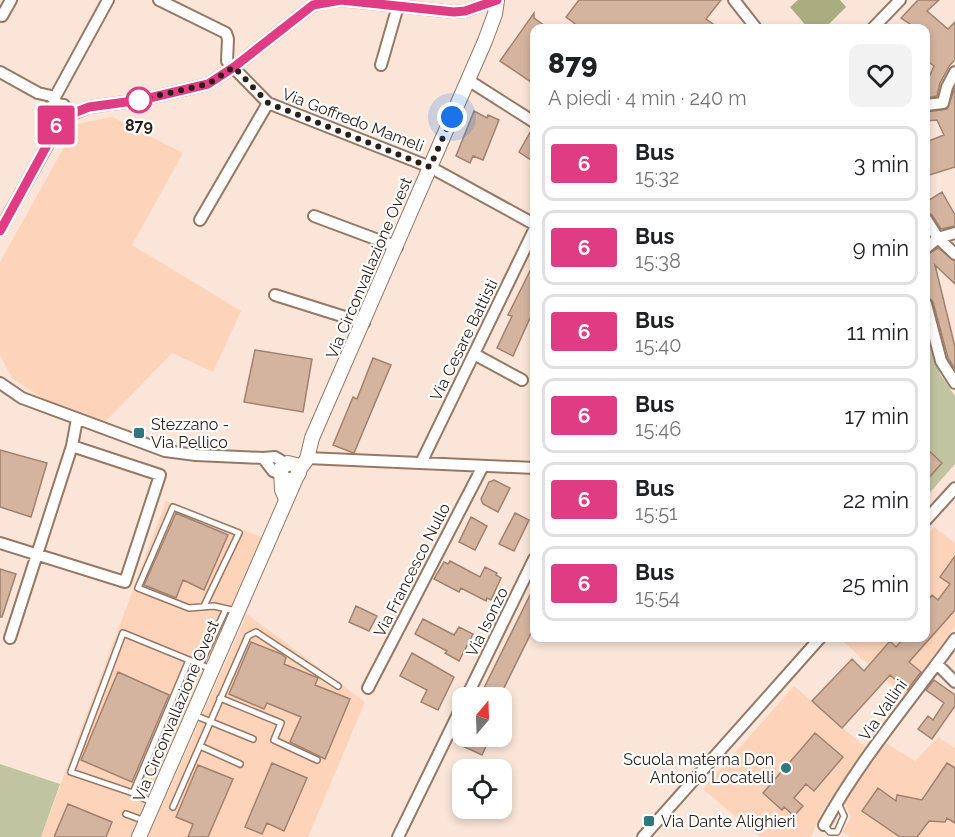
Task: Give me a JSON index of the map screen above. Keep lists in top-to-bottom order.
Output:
{
  "streets": {
    "street": [
      "Via Goffredo Mameli",
      "Via Circonvallazione Ovest",
      "Via Cesare Battisti",
      "Via Francesco Nullo",
      "Via Isonzo",
      "Via Vallini"
    ]
  },
  "crossings": [
    ["Via Goffredo Mameli", "Via Circonvallazione Ovest"]
  ],
  "places": {
    "other": ["879", "Scuola materna Don Antonio Locatelli"],
    "transit": ["Stezzano - Via Pellico", "Via Dante Alighieri"]
  },
  "lines": ["bus line 6"],
  "north": "top",
  "page": {
    "on_map": "6",
    "heading": ["879", "A piedi · 4 min · 240 m"],
    "list": [
      {
        "mark": "6",
        "name": "Bus",
        "note": "15:32",
        "value": "3 min"
      },
      {
        "mark": "6",
        "name": "Bus",
        "note": "15:38",
        "value": "9 min"
      },
      {
        "mark": "6",
        "name": "Bus",
        "note": "15:40",
        "value": "11 min"
      },
      {
        "mark": "6",
        "name": "Bus",
        "note": "15:46",
        "value": "17 min"
      },
      {
        "mark": "6",
        "name": "Bus",
        "note": "15:51",
        "value": "22 min"
      },
      {
        "mark": "6",
        "name": "Bus",
        "note": "15:54",
        "value": "25 min"
      }
    ]
  }
}
